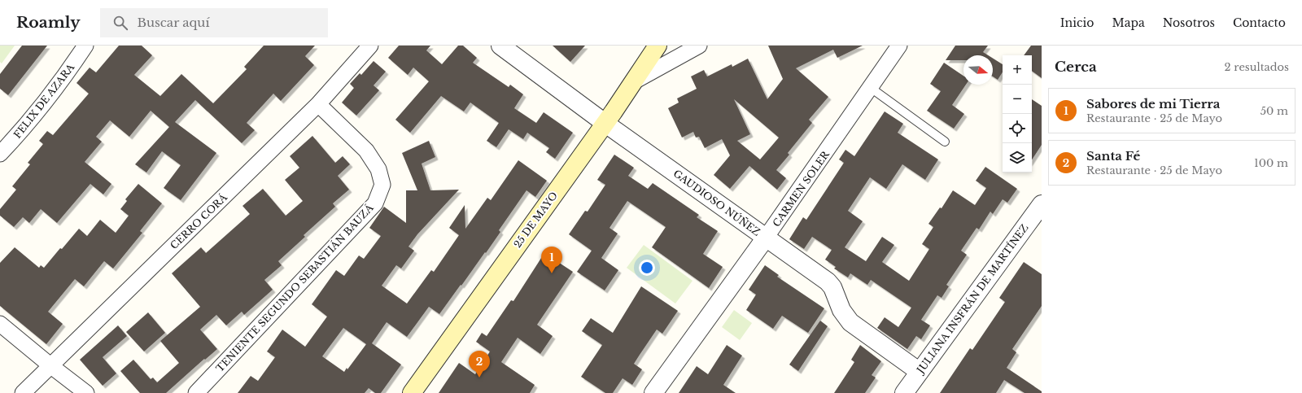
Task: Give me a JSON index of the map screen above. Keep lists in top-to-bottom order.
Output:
{
  "streets": {
    "main road": ["25 DE MAYO"],
    "street": [
      "FELIX DE AZARA",
      "CARMEN SOLER",
      "GAUDIOSO NÚÑEZ",
      "CERRO CORÁ",
      "TENIENTE SEGUNDO SEBASTIÁN BAUZÁ",
      "JULIANA INSFRÁN DE MARTÍNEZ"
    ]
  },
  "crossings": [
    ["CARMEN SOLER", "GAUDIOSO NÚÑEZ"],
    ["GAUDIOSO NÚÑEZ", "25 DE MAYO"],
    ["GAUDIOSO NÚÑEZ", "JULIANA INSFRÁN DE MARTÍNEZ"],
    ["CERRO CORÁ", "TENIENTE SEGUNDO SEBASTIÁN BAUZÁ"]
  ],
  "north": "right",
  "page": {
    "header": "Roamly",
    "search": "Buscar aquí",
    "nav": [
      "Inicio",
      "Mapa",
      "Nosotros",
      "Contacto"
    ],
    "heading": ["Cerca", "2 resultados"],
    "map_buttons": ["+", "−"],
    "list": [
      {
        "mark": "1",
        "name": "Sabores de mi Tierra",
        "note": "Restaurante · 25 de Mayo",
        "value": "50 m"
      },
      {
        "mark": "2",
        "name": "Santa Fé",
        "note": "Restaurante · 25 de Mayo",
        "value": "100 m"
      }
    ],
    "pins": ["1", "2"]
  }
}
